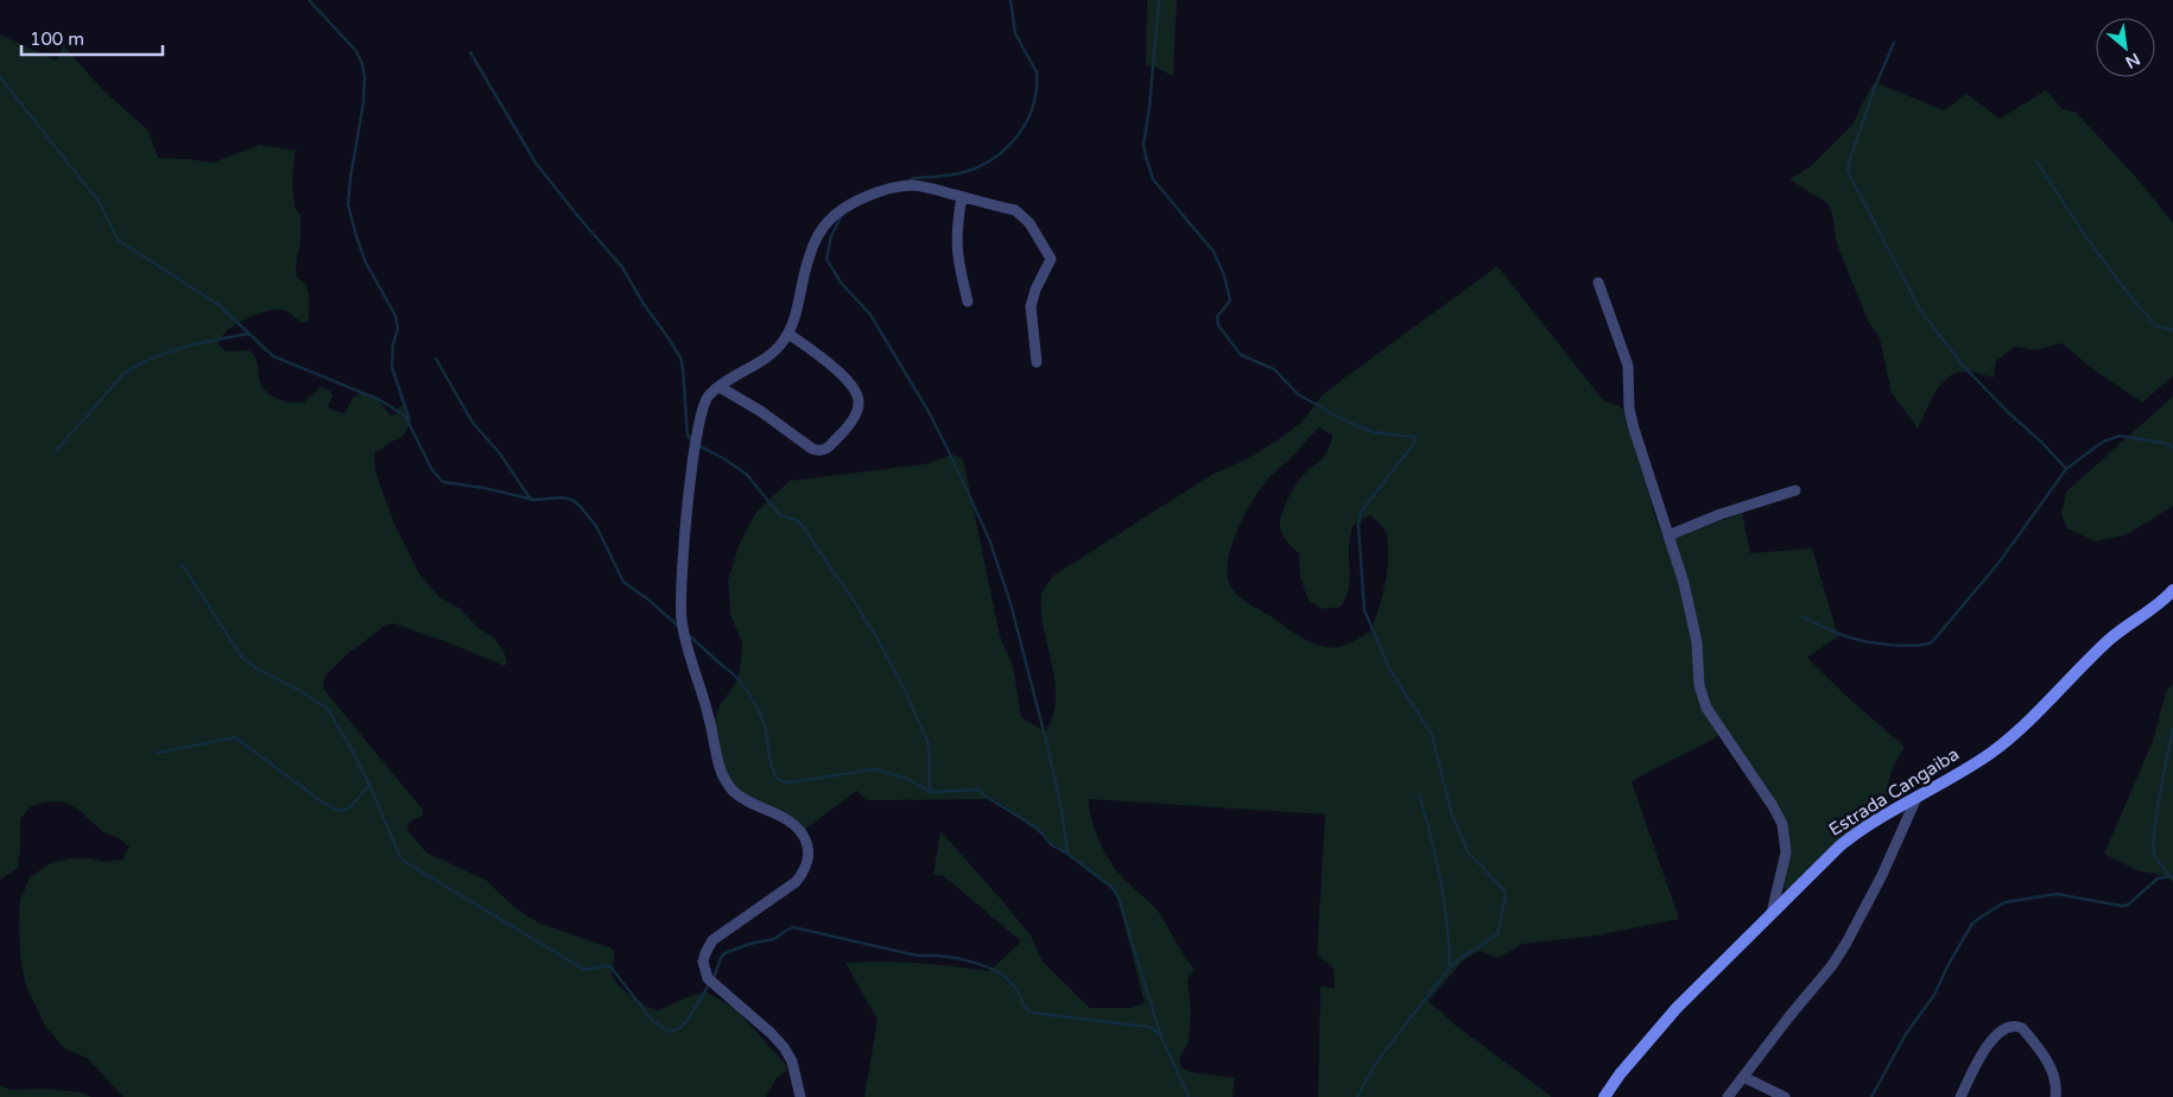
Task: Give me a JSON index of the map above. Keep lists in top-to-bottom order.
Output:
{
  "streets": {
    "street": ["Estrada Cangaiba"]
  },
  "scale_bar": "100 m",
  "north": "bottom right"
}
